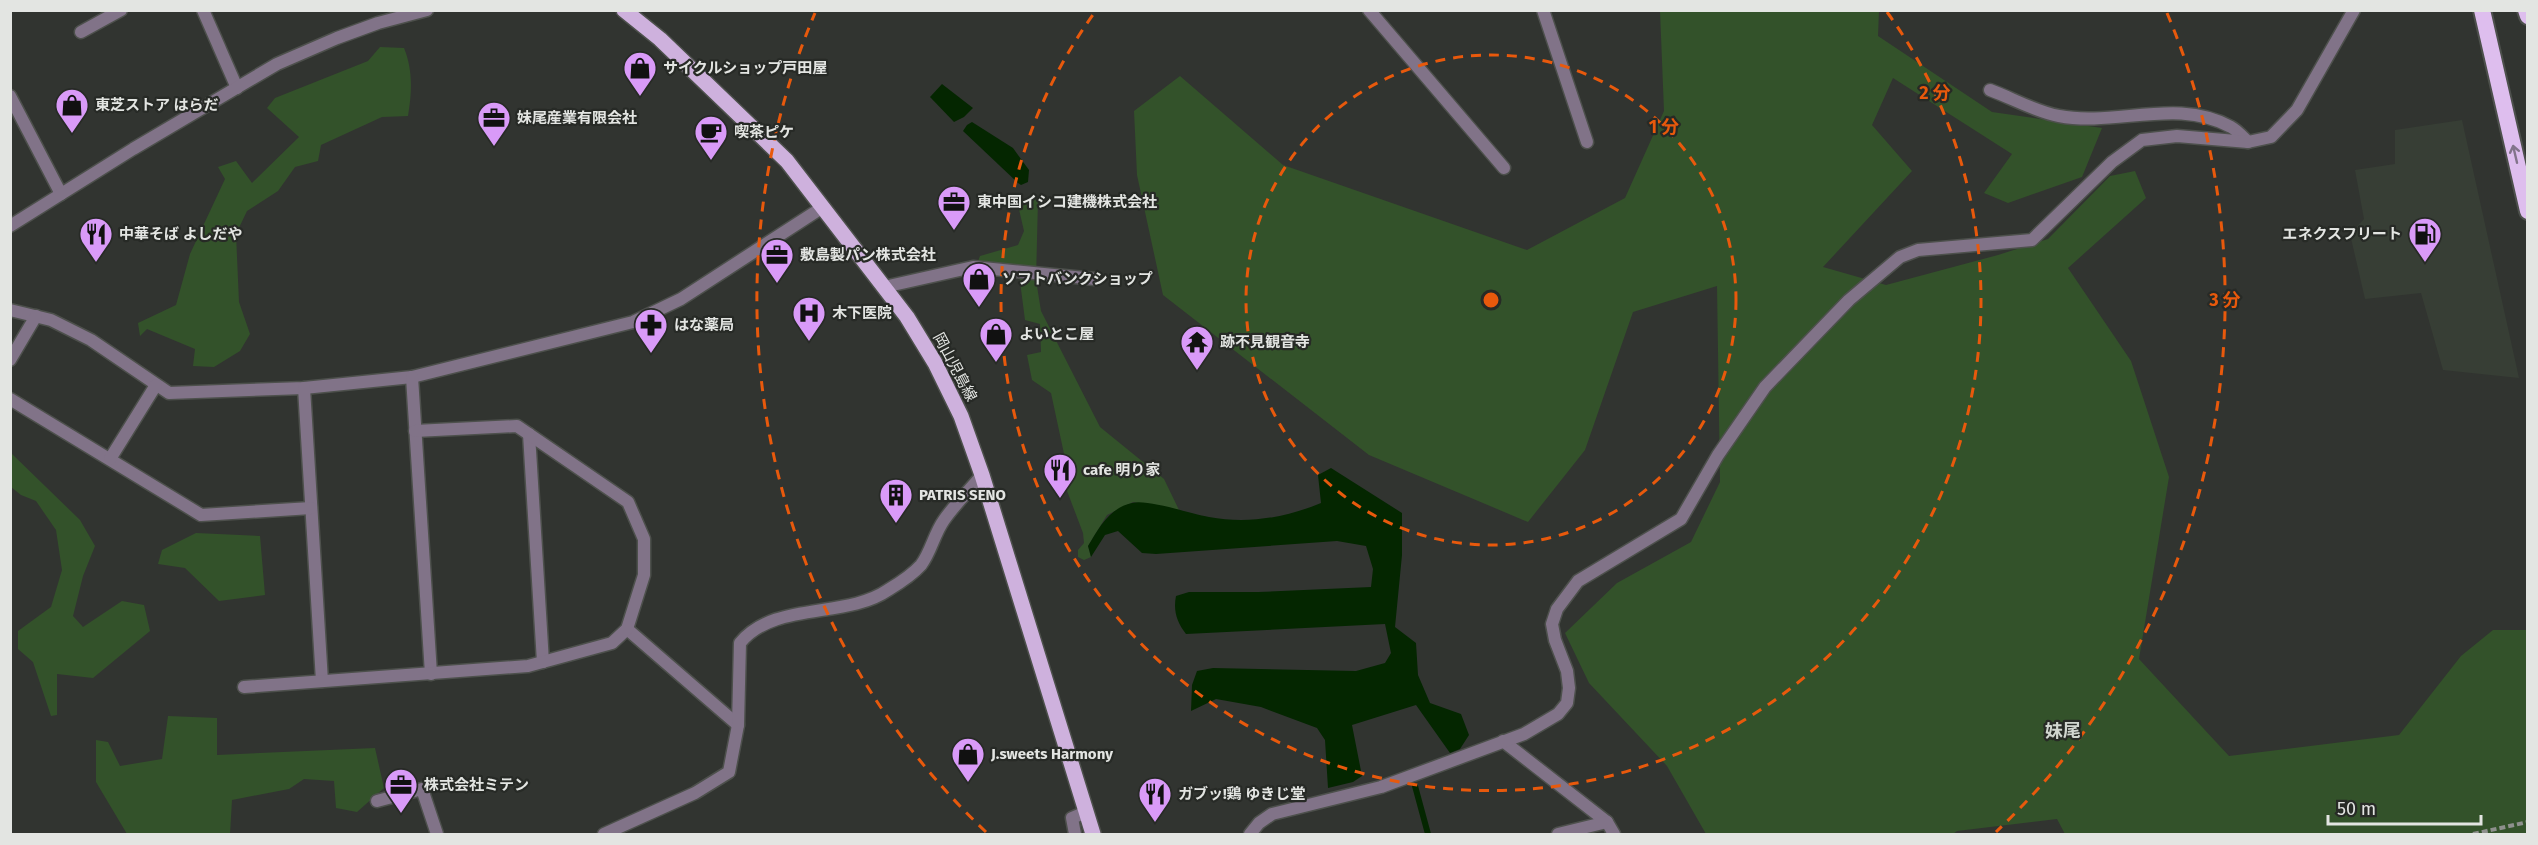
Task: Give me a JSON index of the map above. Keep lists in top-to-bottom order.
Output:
{
  "streets": {
    "main road": ["岡山児島線"]
  },
  "districts": ["妹尾"],
  "places": {
    "shop": [
      "サイクルショップ戸田屋",
      "東芝ストア はらだ",
      "ソフトバンクショップ",
      "よいとこ屋",
      "J.sweets Harmony"
    ],
    "office": [
      "妹尾産業有限会社",
      "東中国イシコ建機株式会社",
      "敷島製パン株式会社",
      "株式会社ミテン"
    ],
    "cafe": ["喫茶ピケ"],
    "restaurant": ["中華そば よしだや", "cafe 明り家", "ガブッ!鶏 ゆきじ堂"],
    "fuel station": ["エネクスフリート"],
    "hospital": ["木下医院"],
    "pharmacy": ["はな薬局"],
    "temple": ["跡不見観音寺"],
    "building": ["PATRIS SENO"]
  },
  "scale_bar": "50 m",
  "rings": ["2 分", "1 分", "3 分"]
}
